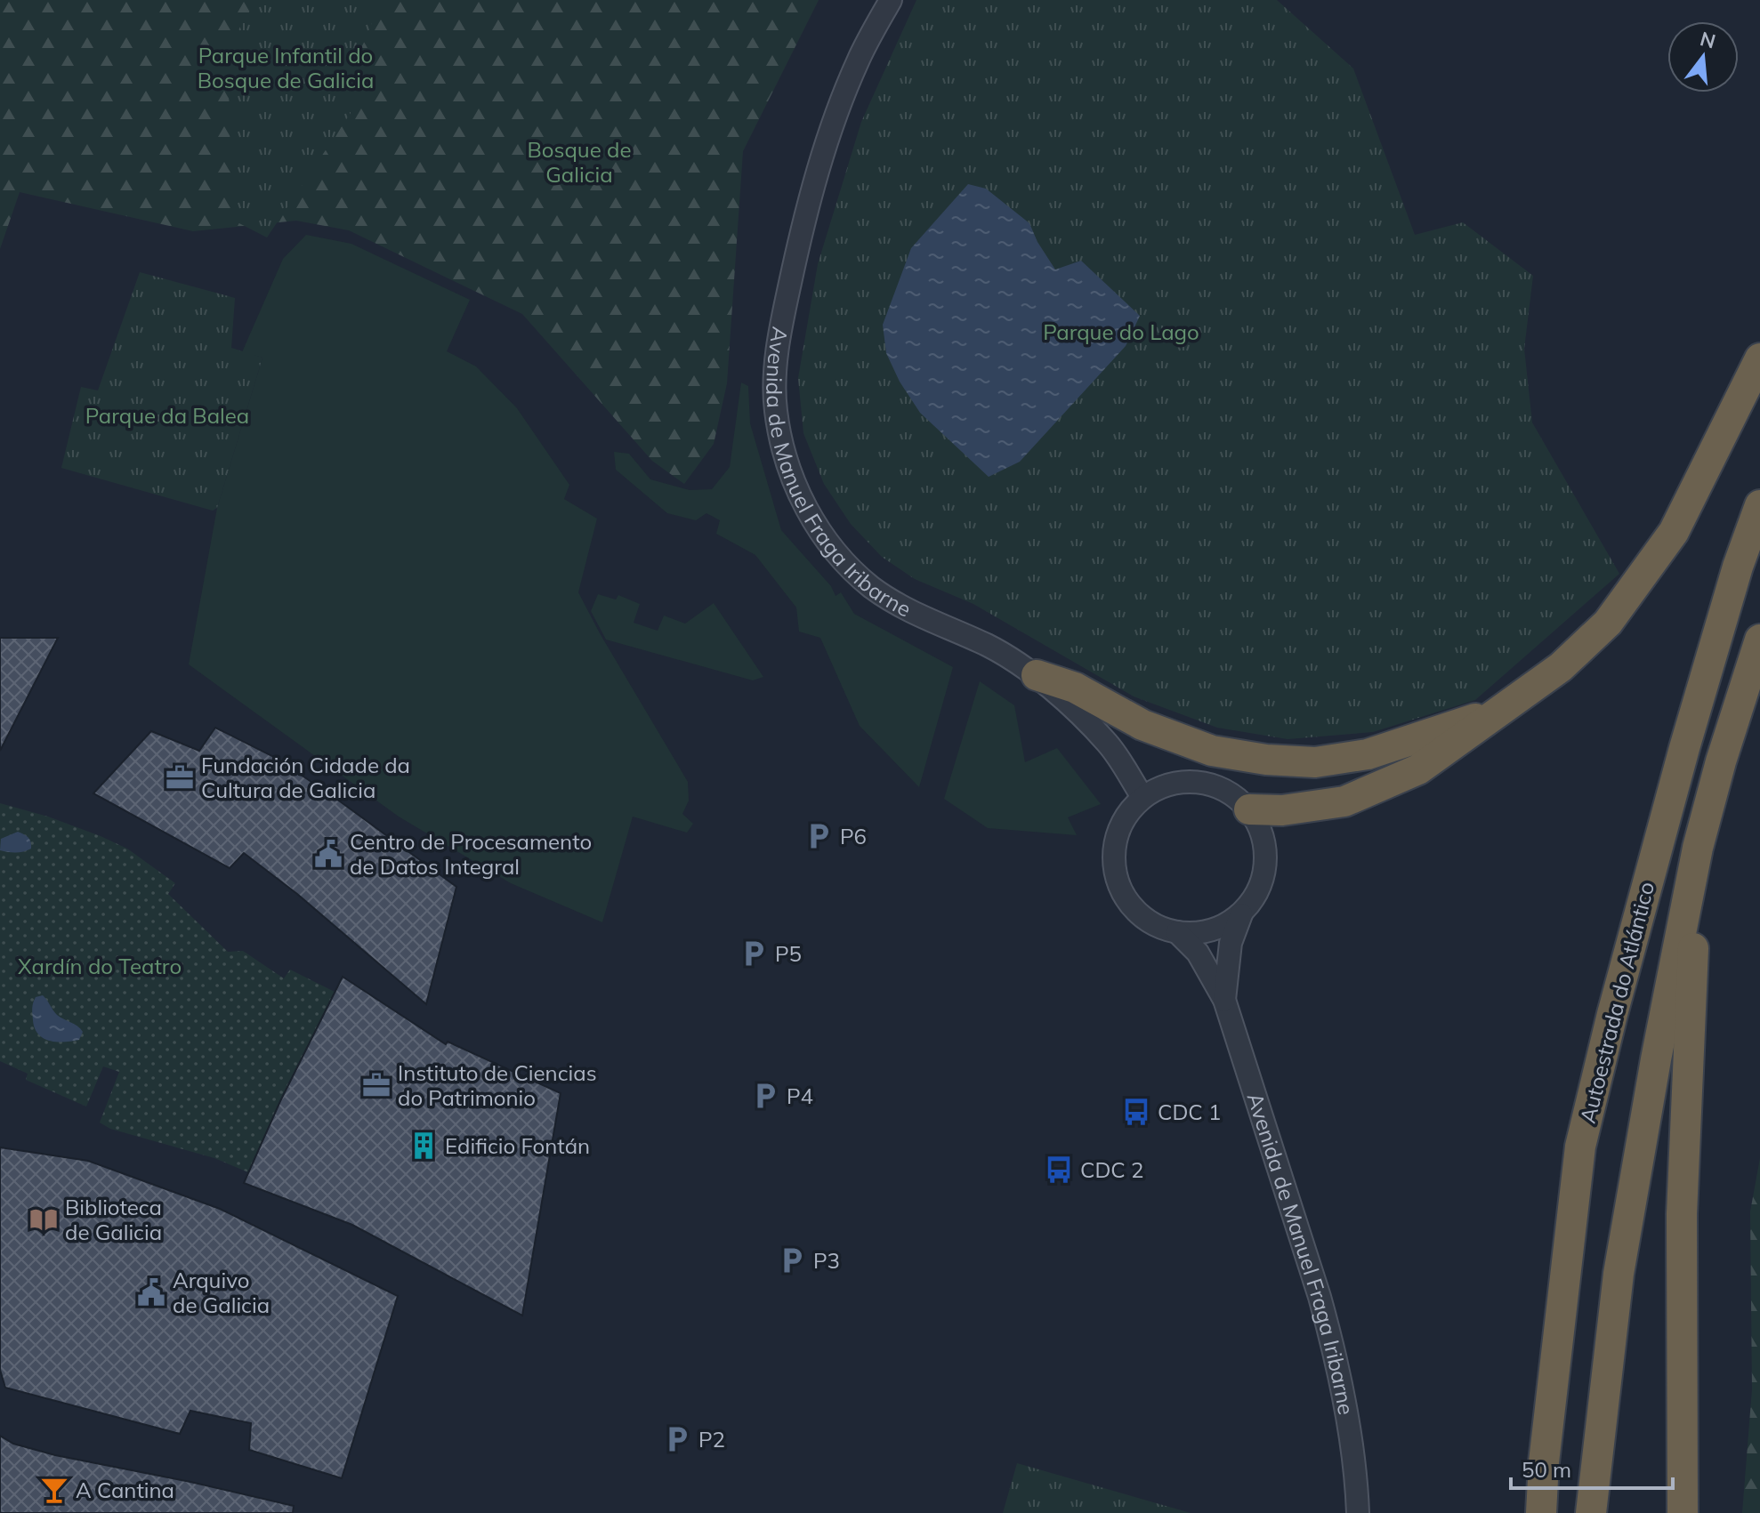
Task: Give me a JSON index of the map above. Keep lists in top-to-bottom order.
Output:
{
  "streets": {
    "highway": ["Autoestrada do Atlántico"],
    "street": ["Avenida de Manuel Fraga Iribarne"]
  },
  "parks": [
    "Parque Infantil do Bosque de Galicia",
    "Bosque de Galicia",
    "Parque do Lago",
    "Parque da Balea",
    "Xardín do Teatro"
  ],
  "places": {
    "office": ["Fundación Cidade da Cultura de Galicia", "Instituto de Ciencias do Patrimonio"],
    "parking": [
      "P6",
      "P5",
      "P4",
      "P3",
      "P2"
    ],
    "public building": ["Centro de Procesamento de Datos Integral", "Arquivo de Galicia"],
    "bus stop": ["CDC 1", "CDC 2"],
    "building": ["Edificio Fontán"],
    "library": ["Biblioteca de Galicia"],
    "bar": ["A Cantina"]
  },
  "scale_bar": "50 m",
  "north": "top"
}
